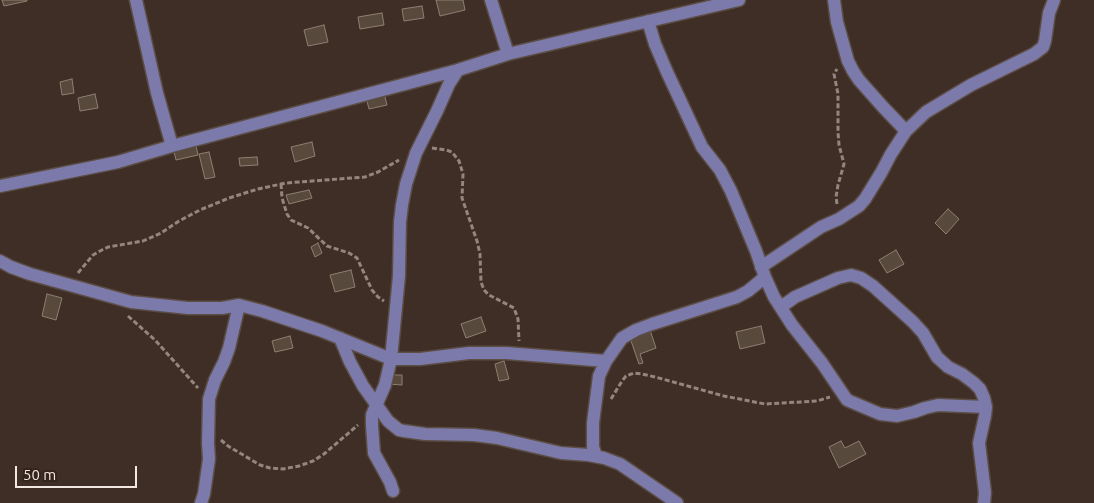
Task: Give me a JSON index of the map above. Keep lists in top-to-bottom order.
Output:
{
  "scale_bar": "50 m"
}
